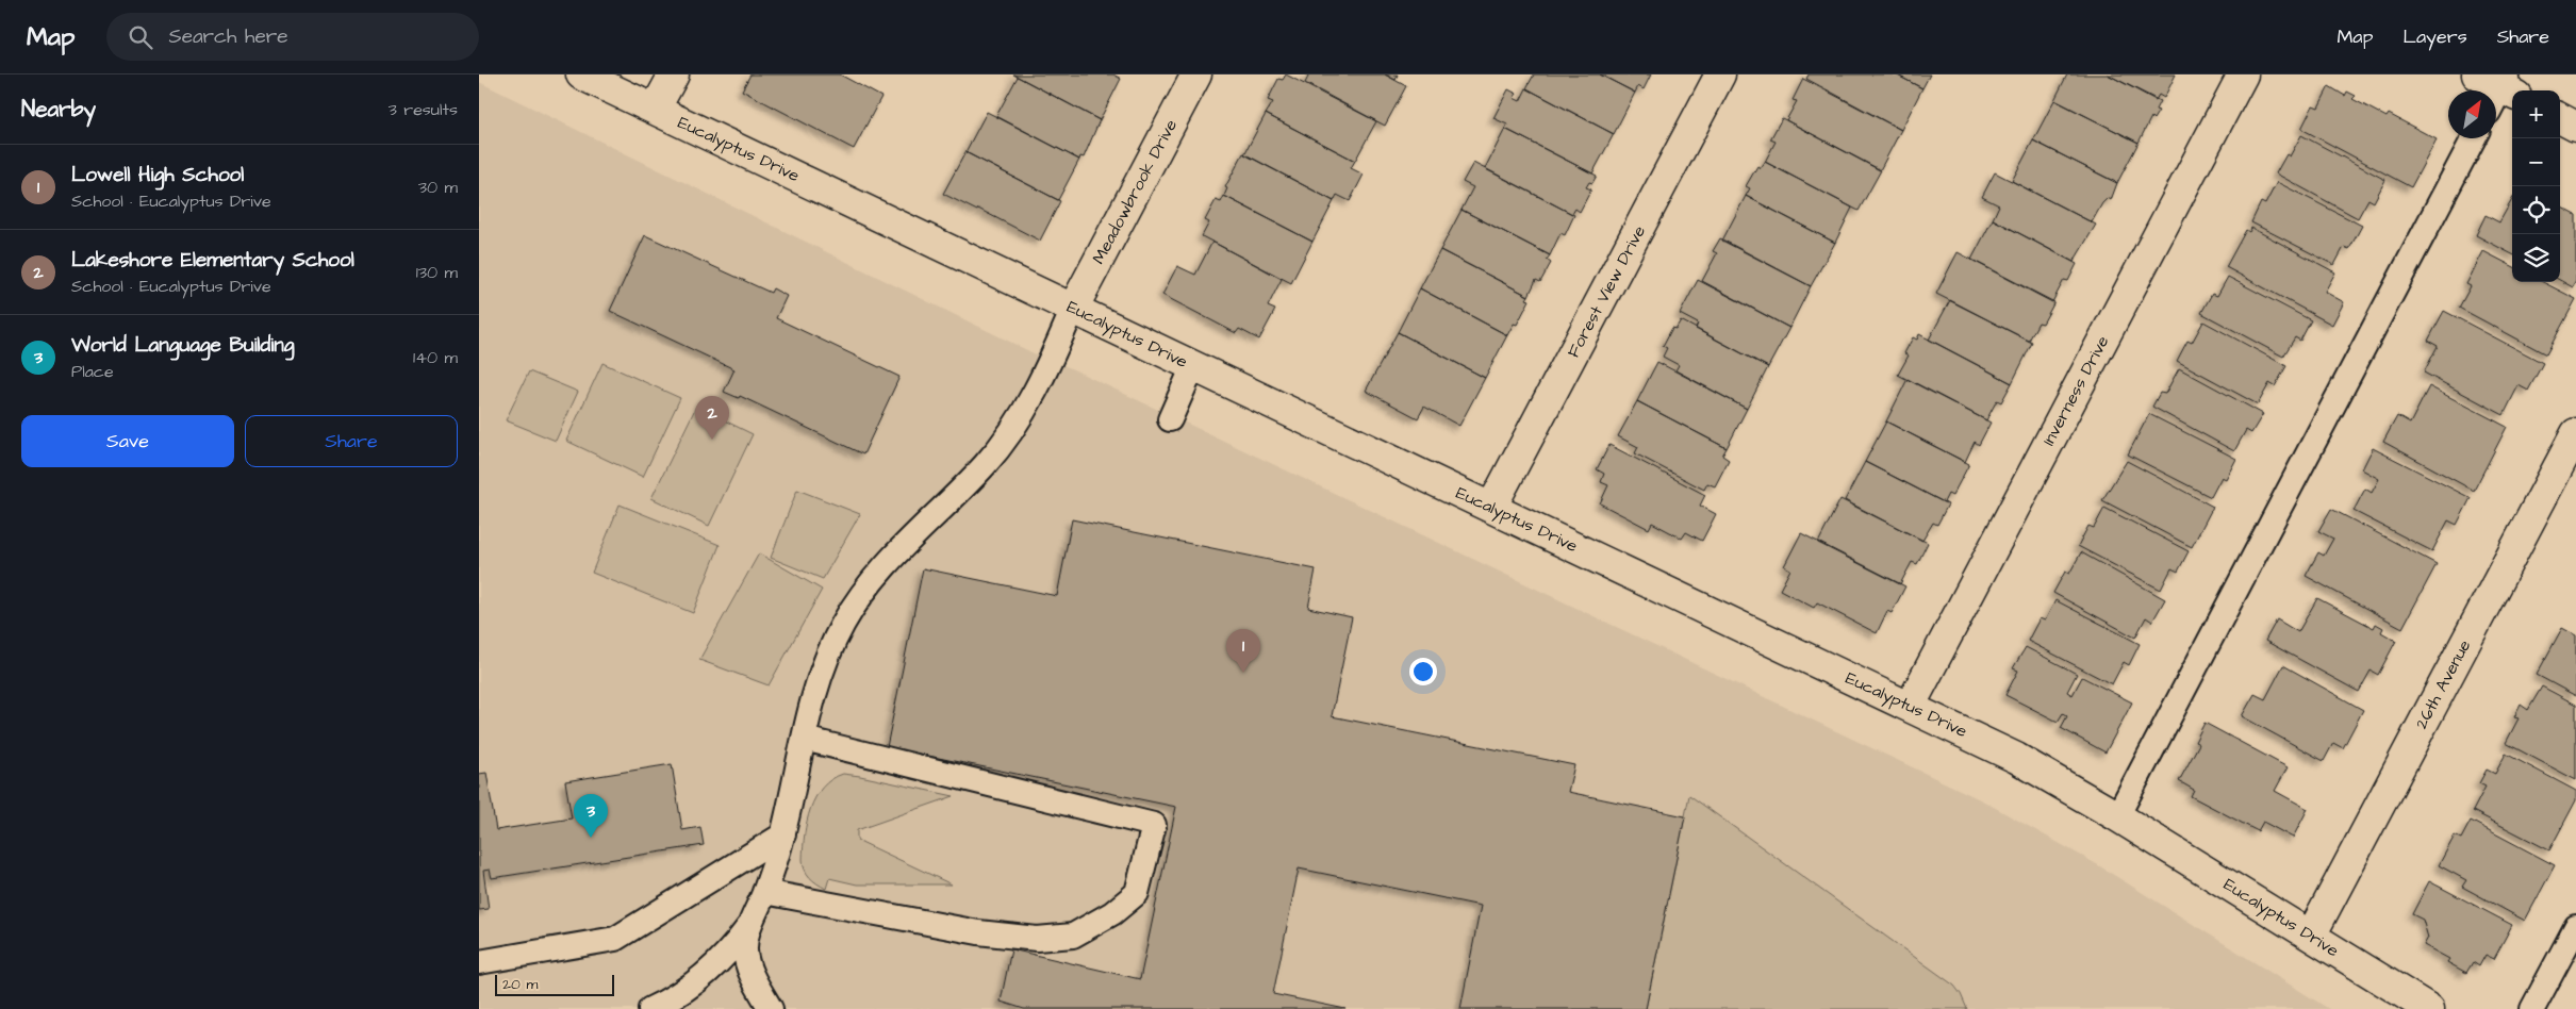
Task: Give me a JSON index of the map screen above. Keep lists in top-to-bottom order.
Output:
{
  "streets": {
    "street": [
      "Eucalyptus Drive",
      "Meadowbrook Drive",
      "Forest View Drive",
      "Inverness Drive",
      "26th Avenue"
    ]
  },
  "crossings": [
    ["Eucalyptus Drive", "Meadowbrook Drive"],
    ["Eucalyptus Drive", "Forest View Drive"],
    ["Eucalyptus Drive", "Inverness Drive"],
    ["Eucalyptus Drive", "26th Avenue"]
  ],
  "scale_bar": "20 m",
  "north": "top right",
  "page": {
    "header": "Map",
    "search": "Search here",
    "nav": ["Map", "Layers", "Share"],
    "heading": ["Nearby", "3 results"],
    "map_buttons": ["+", "−"],
    "list": [
      {
        "mark": "1",
        "name": "Lowell High School",
        "note": "School · Eucalyptus Drive",
        "value": "30 m"
      },
      {
        "mark": "2",
        "name": "Lakeshore Elementary School",
        "note": "School · Eucalyptus Drive",
        "value": "130 m"
      },
      {
        "mark": "3",
        "name": "World Language Building",
        "note": "Place",
        "value": "140 m"
      }
    ],
    "pins": ["2", "1", "3"],
    "buttons": ["Save", "Share"],
    "scale": "20 m"
  }
}
